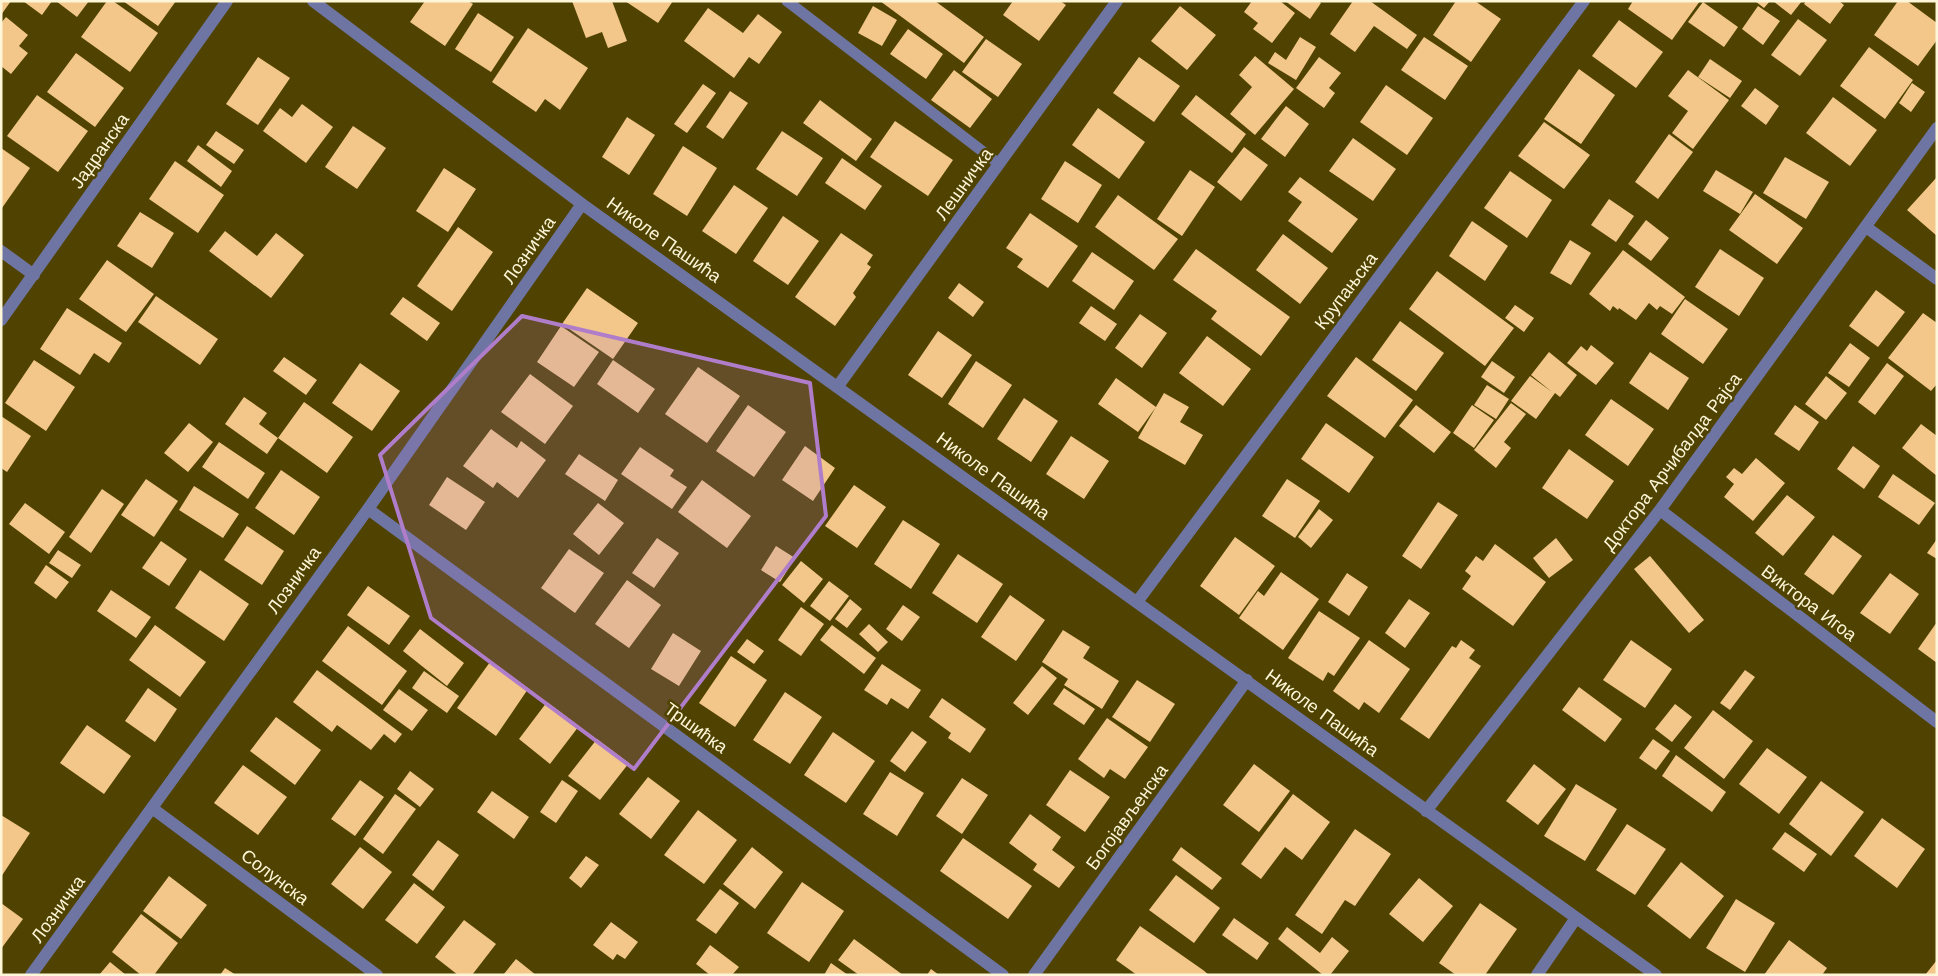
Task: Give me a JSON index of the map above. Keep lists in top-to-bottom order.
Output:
{
  "streets": {
    "street": [
      "Јадранска",
      "Лешничка",
      "Николе Пашића",
      "Лозничка",
      "Крупањска",
      "Доктора Арчибалда Рајса",
      "Виктора Игоа",
      "Тршићка",
      "Богојављенска",
      "Солунска"
    ]
  },
  "crossings": [
    ["Лешничка", "Николе Пашића"],
    ["Николе Пашића", "Лозничка"],
    ["Николе Пашића", "Крупањска"],
    ["Николе Пашића", "Доктора Арчибалда Рајса"],
    ["Николе Пашића", "Богојављенска"],
    ["Лозничка", "Тршићка"],
    ["Лозничка", "Солунска"],
    ["Доктора Арчибалда Рајса", "Виктора Игоа"]
  ]
}
